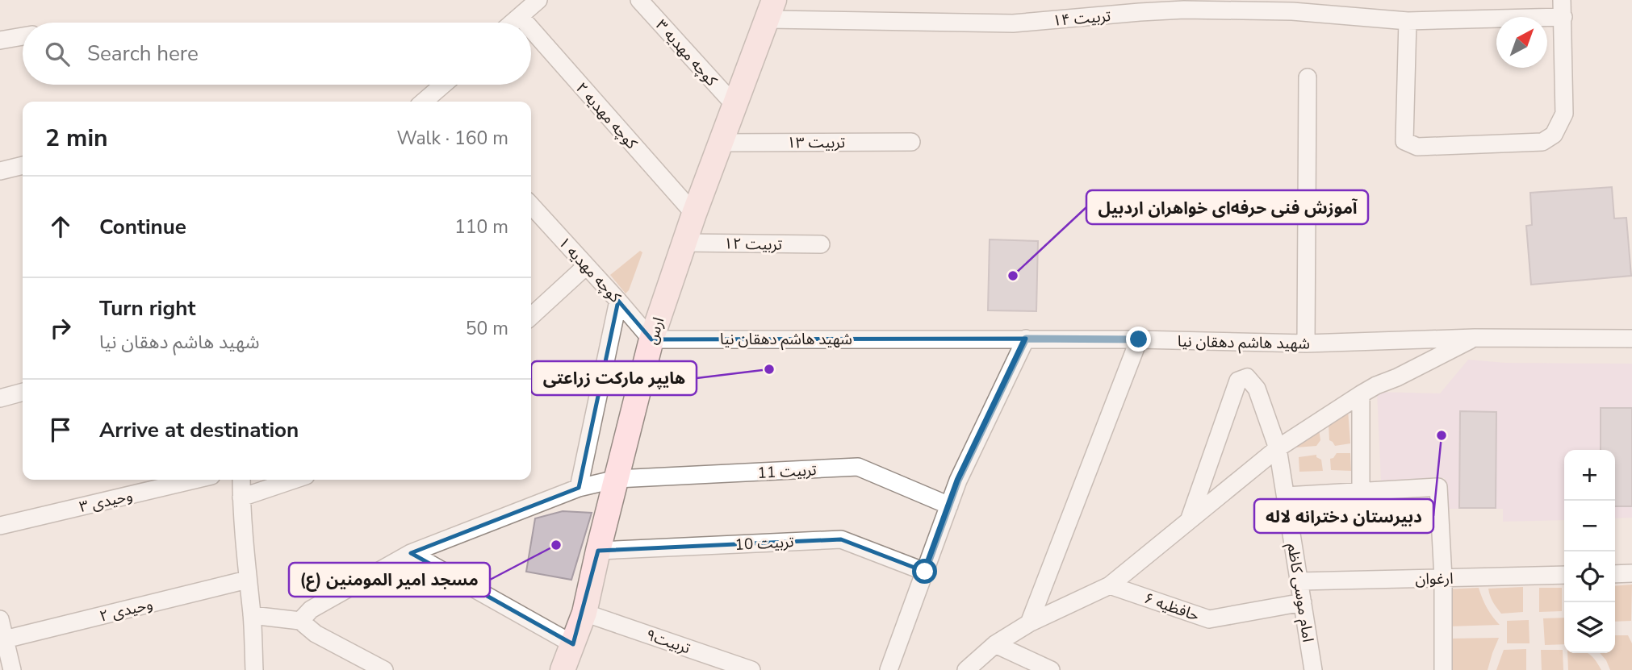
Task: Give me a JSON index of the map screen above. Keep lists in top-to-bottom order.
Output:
{
  "streets": {
    "main road": ["ارس"],
    "street": [
      "تربیت ۱۴",
      "کوچه مهدیه ۳",
      "کوچه مهدیه ۲",
      "تربیت ۱۳",
      "تربیت ۱۲",
      "کوچه مهدیه ۱",
      "شهید هاشم دهقان نیا",
      "تربیت 11",
      "وحیدی ۳",
      "تربیت 10",
      "ارغوان",
      "امام موسی کاظم",
      "حافظیه ۶",
      "وحیدی ۲",
      "تربیت۹"
    ]
  },
  "crossings": [
    ["تربیت ۱۴", "ارس"],
    ["کوچه مهدیه ۳", "ارس"],
    ["کوچه مهدیه ۲", "ارس"],
    ["تربیت ۱۳", "ارس"],
    ["تربیت ۱۲", "ارس"],
    ["کوچه مهدیه ۱", "ارس"],
    ["کوچه مهدیه ۱", "شهید هاشم دهقان نیا"],
    ["ارس", "شهید هاشم دهقان نیا"],
    ["ارس", "تربیت 11"],
    ["ارس", "تربیت 10"],
    ["ارس", "تربیت۹"],
    ["ارغوان", "امام موسی کاظم"],
    ["امام موسی کاظم", "حافظیه ۶"]
  ],
  "places": [
    "آموزش فنی حرفه‌ای خواهران اردبیل",
    "هایپر مارکت زراعتی",
    "دبیرستان دخترانه لاله",
    "مسجد امیر المومنین (ع)"
  ],
  "north": "top right",
  "page": {
    "search": "Search here",
    "heading": ["2 min", "Walk · 160 m"],
    "list": [
      ["Continue", "110 m"],
      ["Turn right", "شهید هاشم دهقان نیا", "50 m"],
      "Arrive at destination"
    ],
    "map_buttons": ["+", "−"]
  }
}
